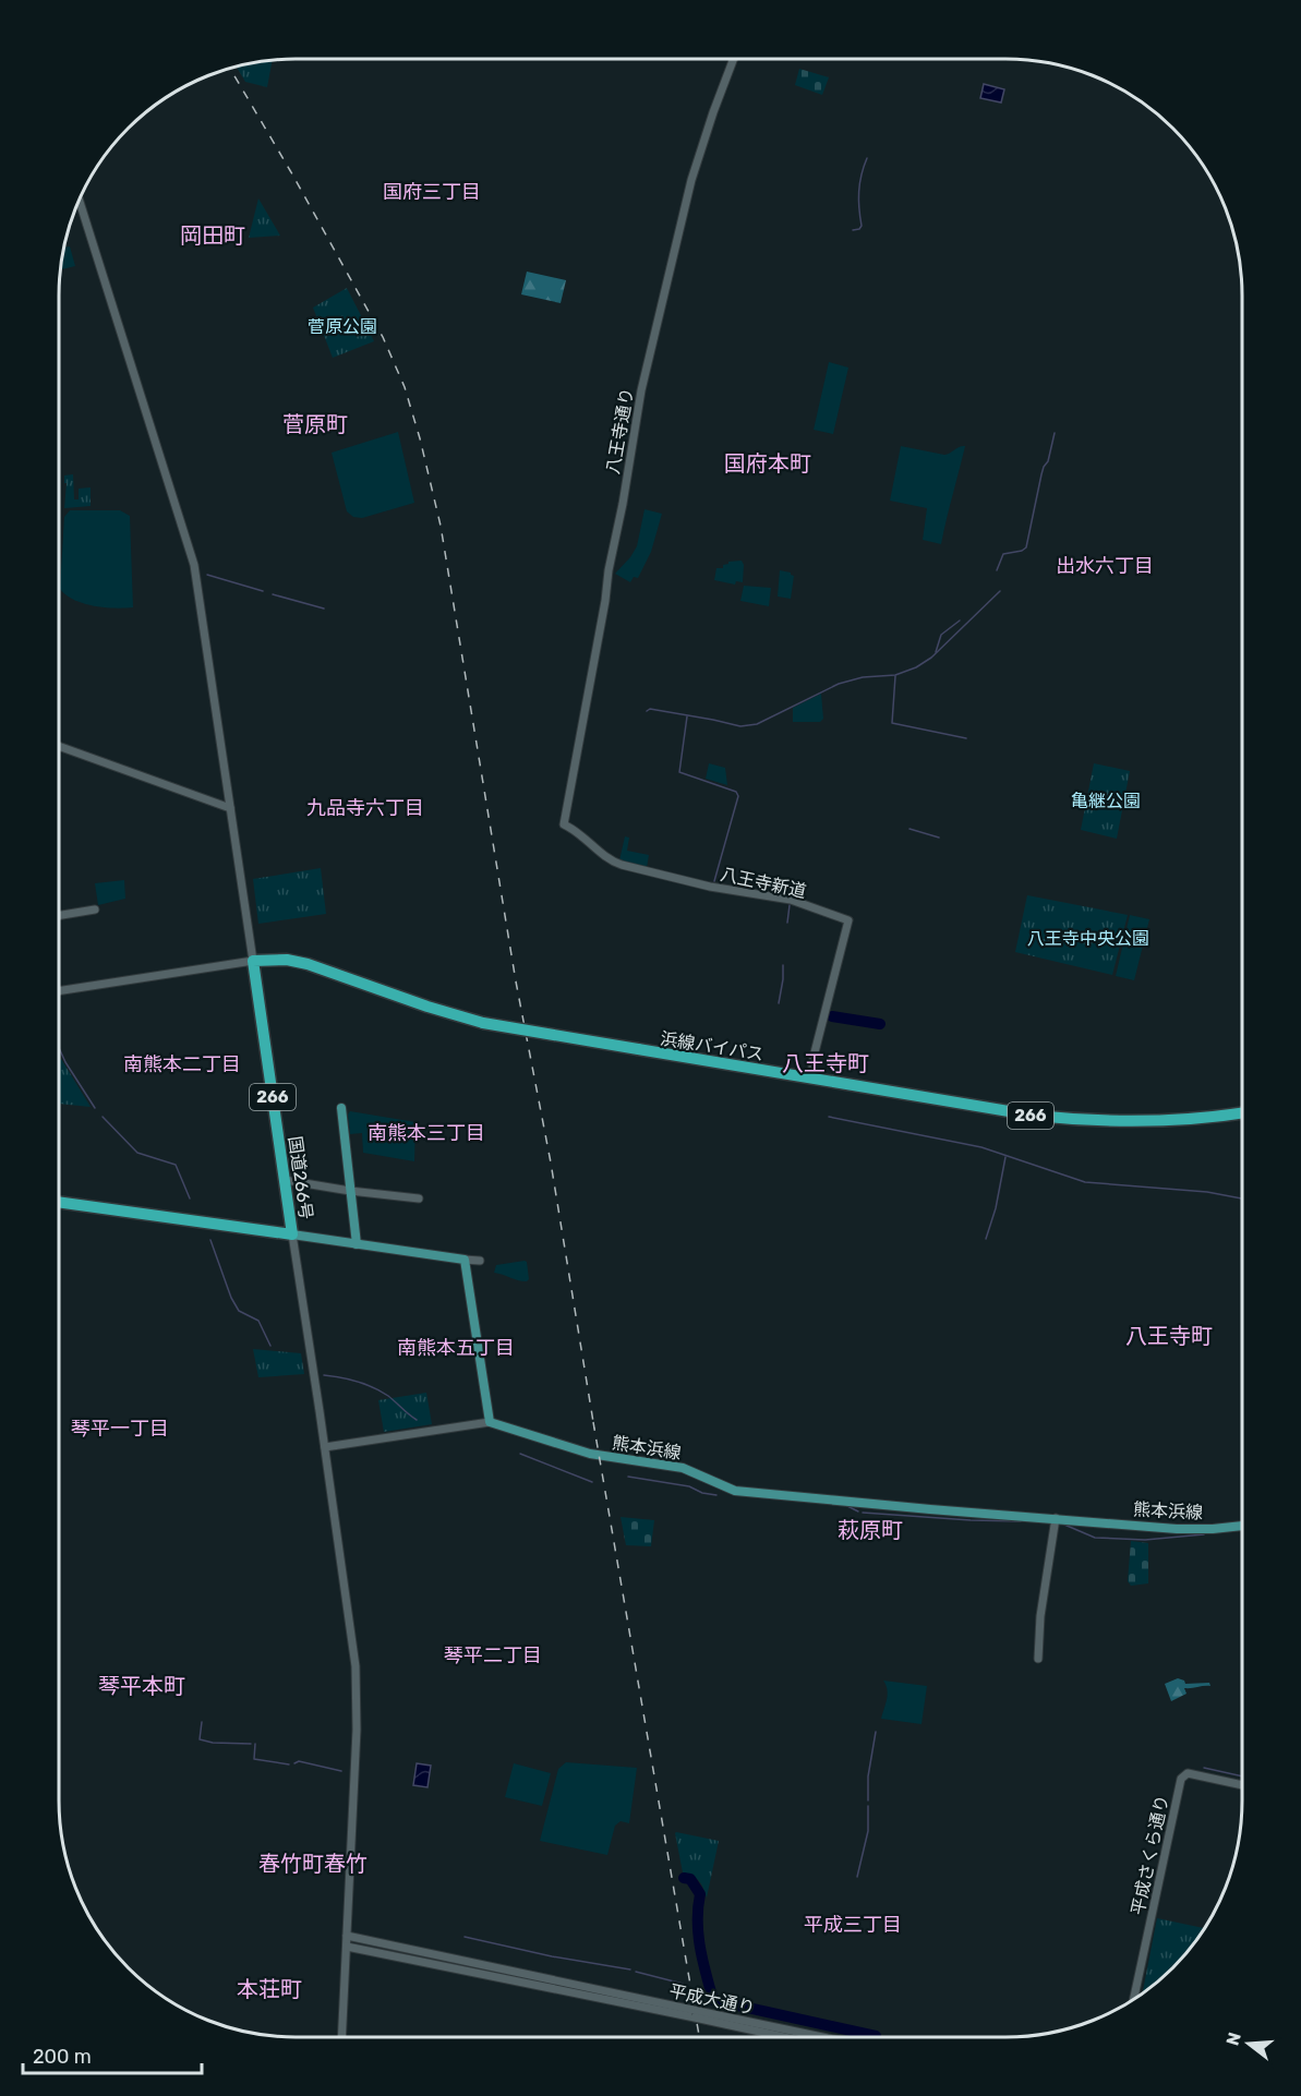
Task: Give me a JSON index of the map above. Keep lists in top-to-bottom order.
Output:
{
  "streets": {
    "highway": ["浜線バイパス", "266", "国道266号"],
    "main road": ["熊本浜線"],
    "street": [
      "八王寺通り",
      "八王寺新道",
      "平成さくら通り",
      "平成大通り"
    ]
  },
  "crossings": [
    ["八王寺通り", "八王寺新道"],
    ["八王寺新道", "浜線バイパス"],
    ["浜線バイパス", "国道266号"]
  ],
  "districts": [
    "国府三丁目",
    "岡田町",
    "菅原町",
    "国府本町",
    "出水六丁目",
    "九品寺六丁目",
    "八王寺町",
    "南熊本二丁目",
    "南熊本三丁目",
    "八王寺町",
    "南熊本五丁目",
    "琴平一丁目",
    "萩原町",
    "琴平二丁目",
    "琴平本町",
    "春竹町春竹",
    "平成三丁目",
    "本荘町"
  ],
  "parks": ["菅原公園", "亀継公園", "八王寺中央公園"],
  "scale_bar": "200 m",
  "north": "left"
}
